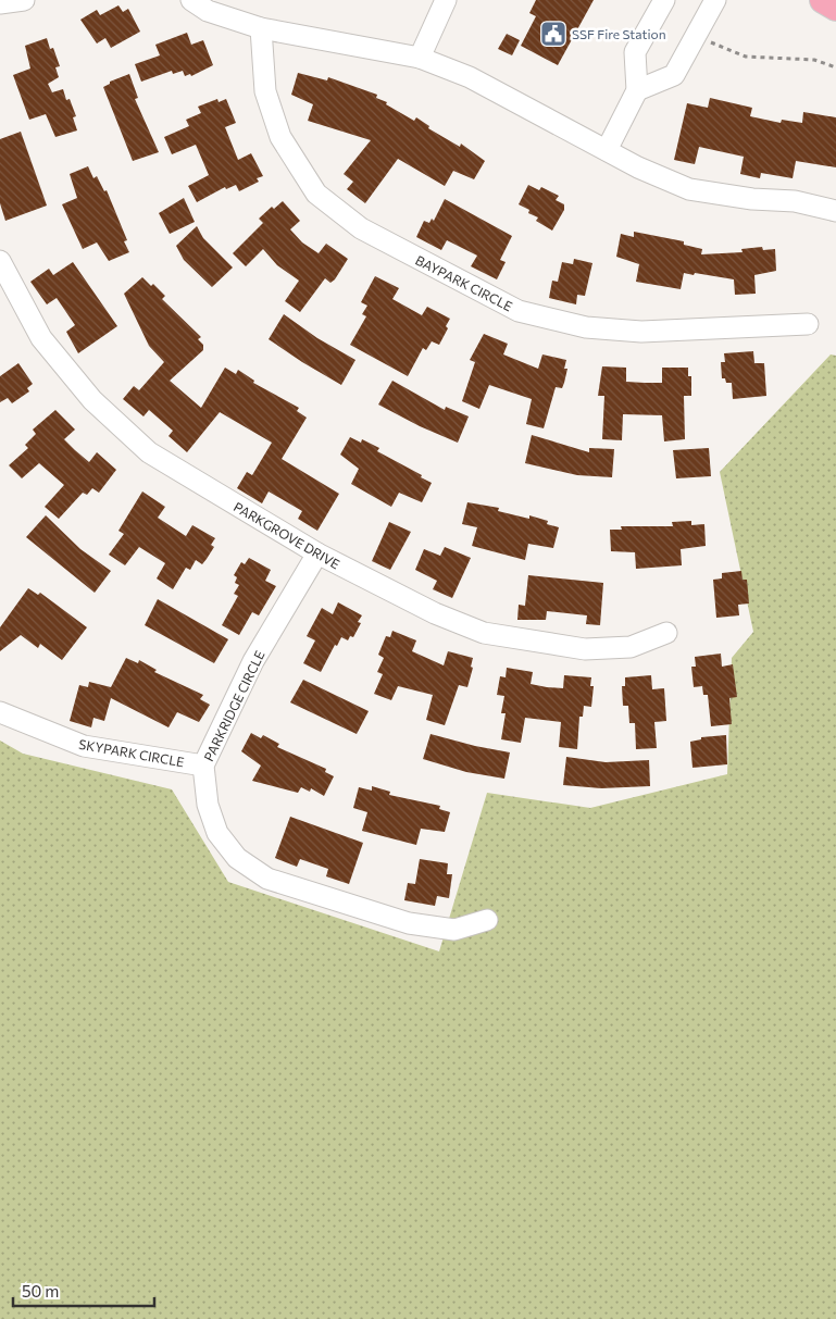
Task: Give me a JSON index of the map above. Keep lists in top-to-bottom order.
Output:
{
  "streets": {
    "street": [
      "BAYPARK CIRCLE",
      "PARKGROVE DRIVE",
      "PARKRIDGE CIRCLE",
      "SKYPARK CIRCLE"
    ]
  },
  "crossings": [
    ["PARKGROVE DRIVE", "PARKRIDGE CIRCLE"],
    ["PARKRIDGE CIRCLE", "SKYPARK CIRCLE"]
  ],
  "places": {
    "public building": ["SSF Fire Station"]
  },
  "scale_bar": "50 m"
}
